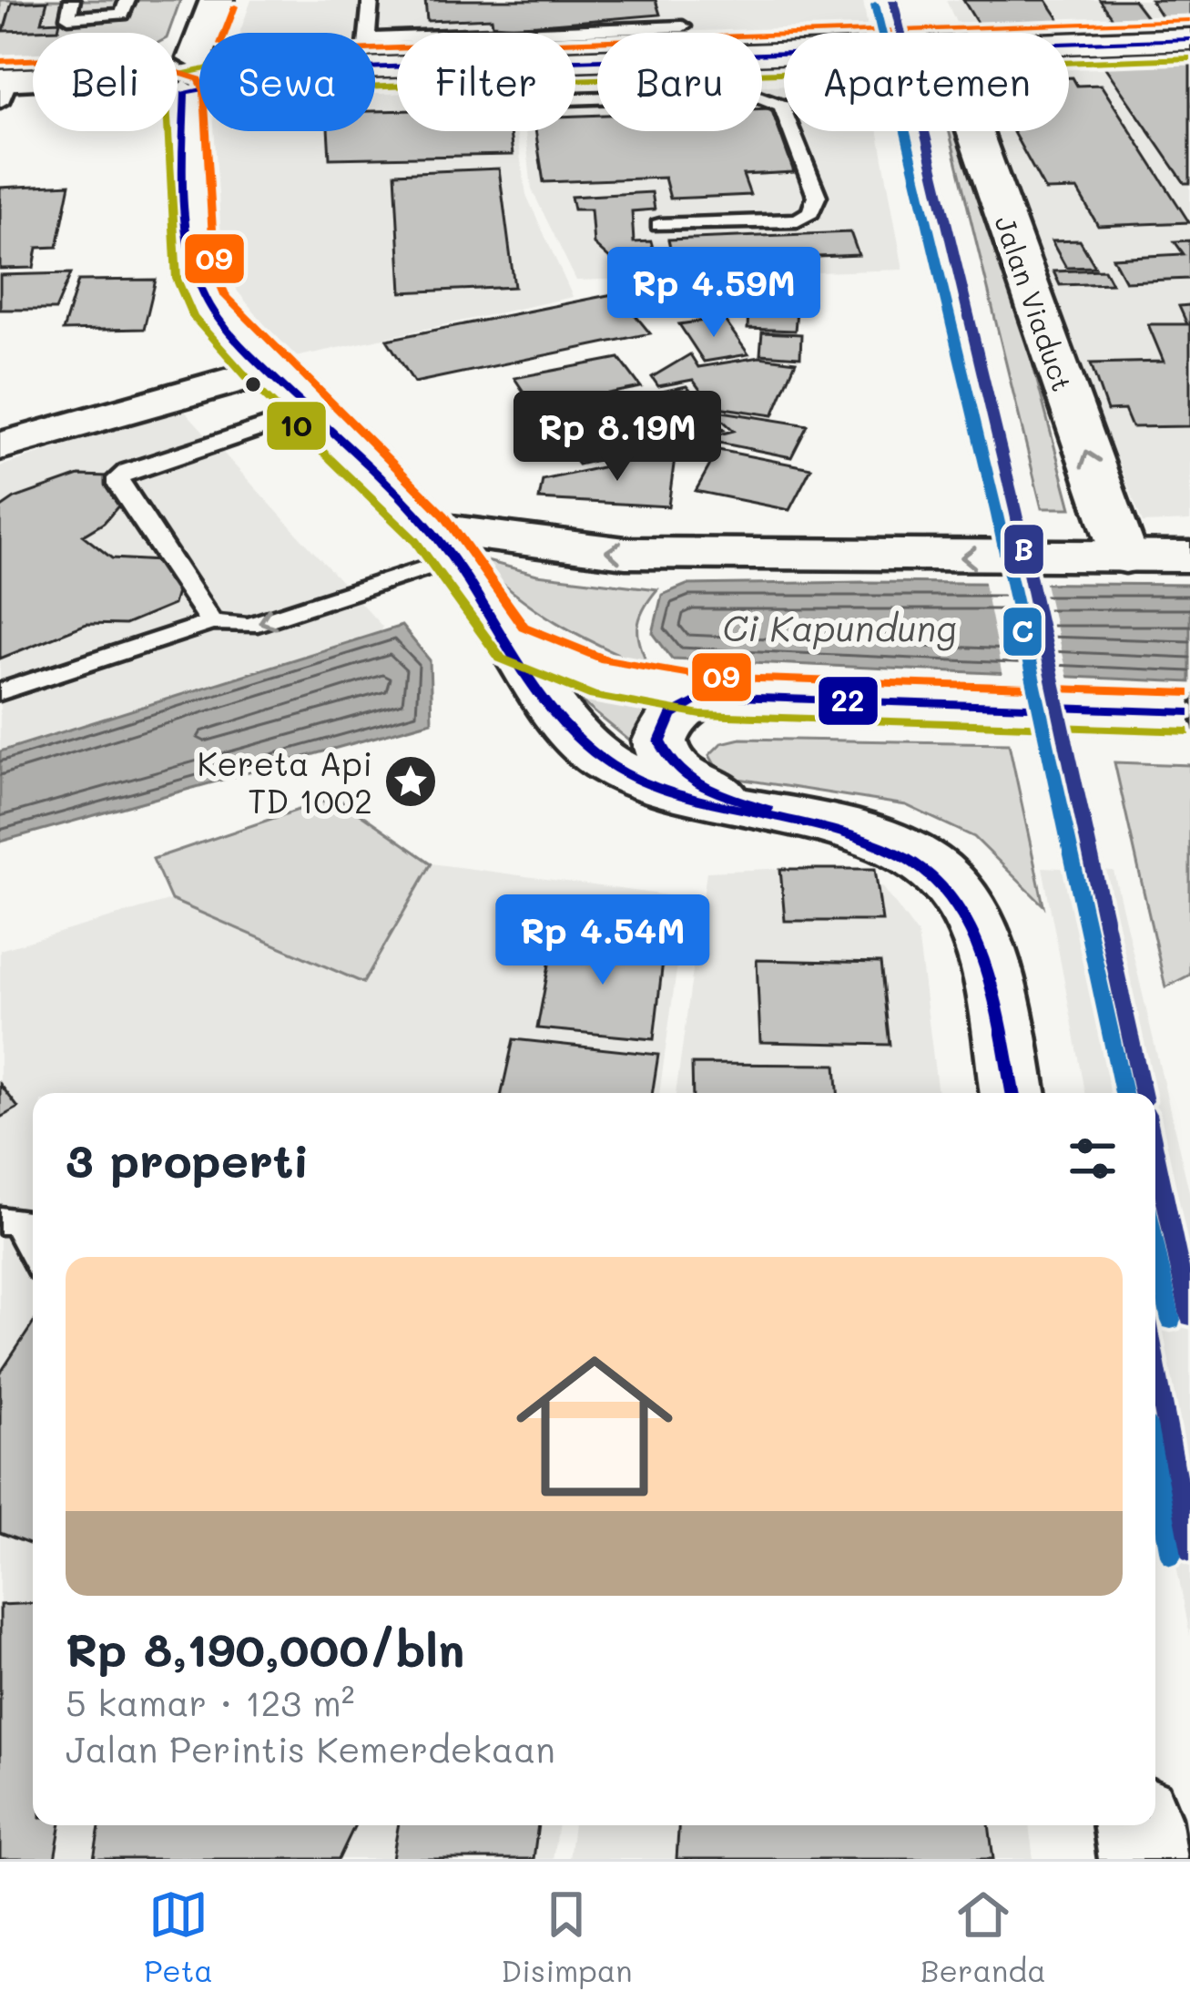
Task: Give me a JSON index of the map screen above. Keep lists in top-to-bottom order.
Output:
{
  "streets": {
    "street": ["Jalan Viaduct"]
  },
  "one_way": ["Jalan Viaduct"],
  "water": ["Ci Kapundung"],
  "places": {
    "place": ["Kereta Api TD 1002"]
  },
  "lines": [
    "transit line B",
    "transit line C",
    "transit line 09",
    "transit line 22",
    "transit line 10"
  ],
  "page": {
    "chip": [
      "Beli",
      "Sewa",
      "Filter",
      "Baru",
      "Apartemen"
    ],
    "price": ["Rp 4.59M", "Rp 8.19M", "Rp 4.54M"],
    "heading": "3 properti",
    "list": [
      {
        "name": "Rp 8,190,000/bln",
        "note": "5 kamar · 123 m² · Jalan Perintis Kemerdekaan"
      }
    ],
    "tabs": ["Peta", "Disimpan", "Beranda"]
  }
}
